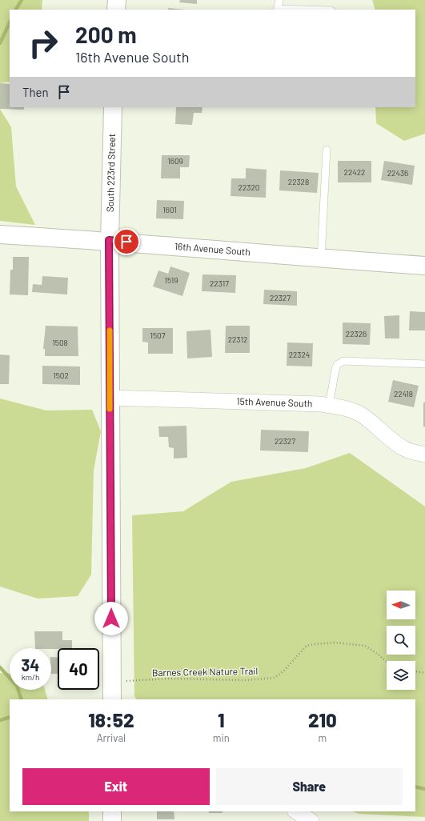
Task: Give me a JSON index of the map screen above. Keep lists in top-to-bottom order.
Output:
{
  "streets": {
    "street": ["South 223rd Street", "16th Avenue South", "15th Avenue South"],
    "path": ["Barnes Creek Nature Trail"]
  },
  "crossings": [
    ["South 223rd Street", "16th Avenue South"],
    ["South 223rd Street", "15th Avenue South"],
    ["South 223rd Street", "Barnes Creek Nature Trail"]
  ],
  "house_numbers": [
    "1609",
    "22422",
    "22436",
    "22328",
    "22320",
    "1601",
    "1519",
    "22317",
    "22327",
    "22326",
    "1507",
    "22312",
    "1508",
    "22324",
    "1502",
    "22418",
    "22327"
  ],
  "north": "left",
  "page": {
    "turn": ["200 m", "16th Avenue South"],
    "then": "Then",
    "speed": "34 km/h",
    "limit": "40",
    "eta": [
      "18:52",
      "Arrival",
      "1",
      "min",
      "210",
      "m"
    ],
    "buttons": ["Exit", "Share"]
  }
}
